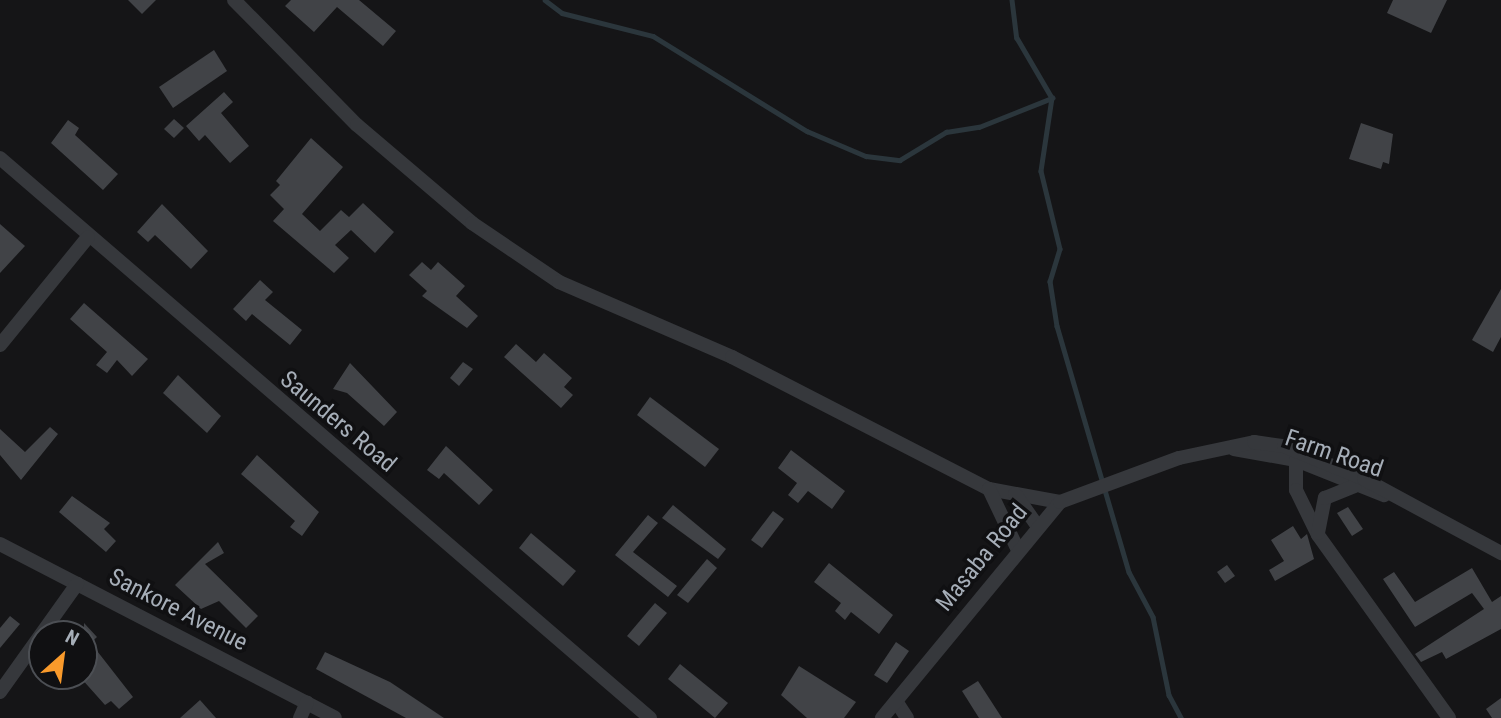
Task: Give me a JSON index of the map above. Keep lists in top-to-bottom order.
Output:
{
  "streets": {
    "street": [
      "Saunders Road",
      "Farm Road",
      "Masaba Road",
      "Sankore Avenue"
    ]
  },
  "crossings": [
    ["Farm Road", "Masaba Road"]
  ],
  "north": "top right"
}
